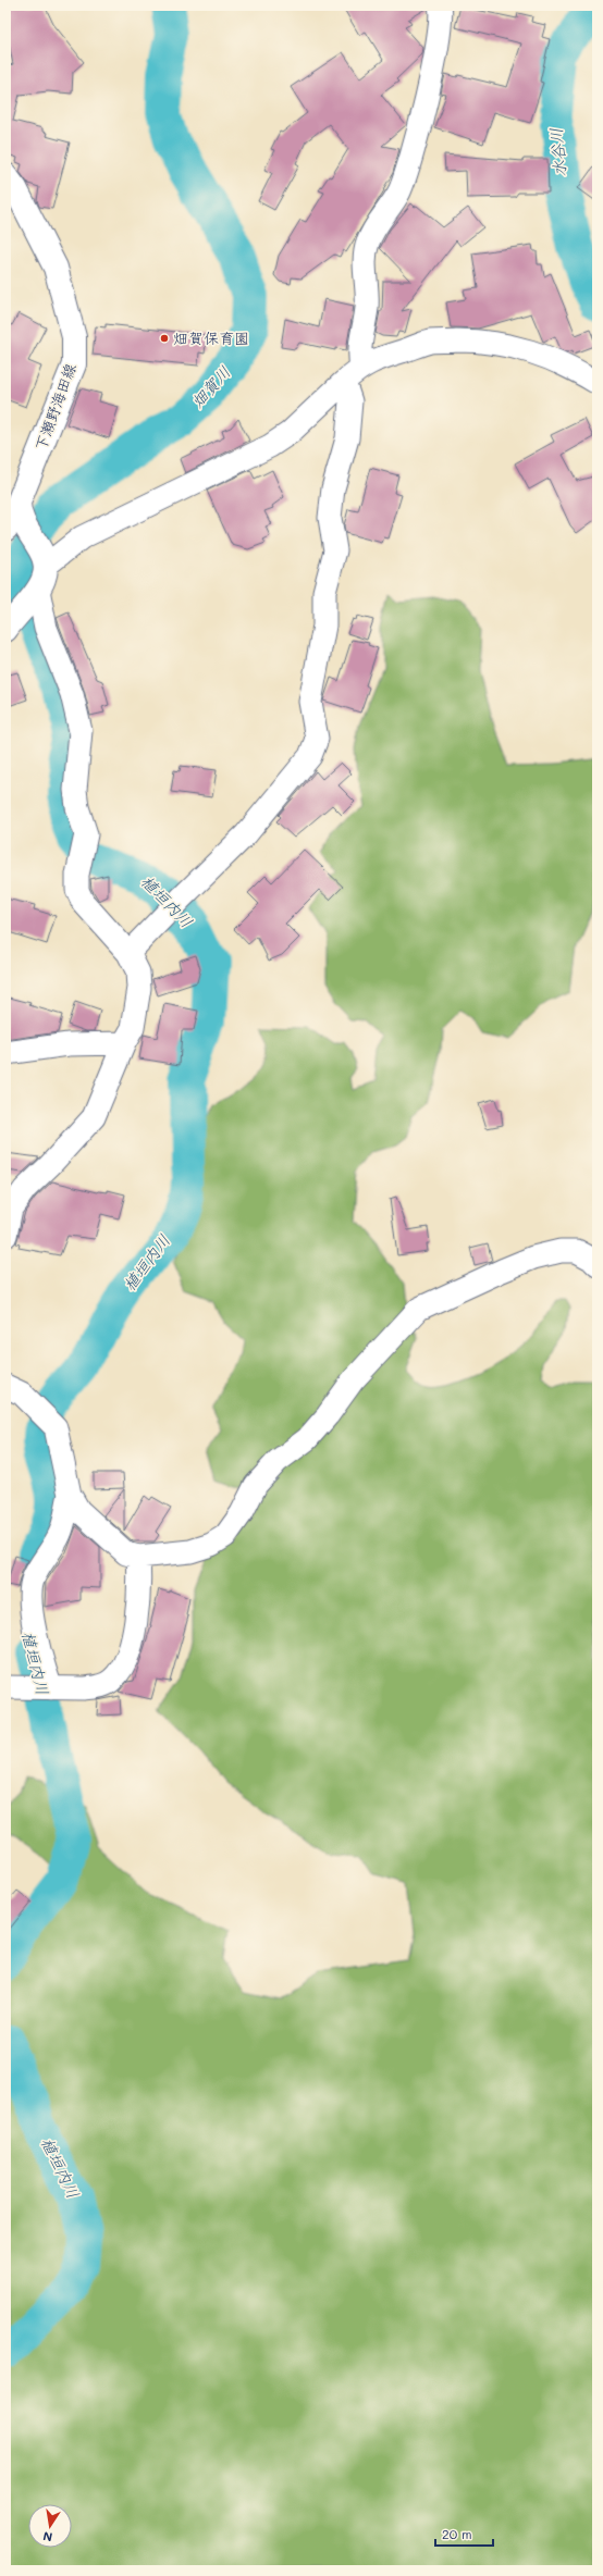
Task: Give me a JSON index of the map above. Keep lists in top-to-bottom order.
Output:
{
  "streets": {
    "main road": ["下瀬野海田線"]
  },
  "water": ["水谷川", "畑賀川", "植垣内川"],
  "places": ["畑賀保育園"],
  "scale_bar": "20 m",
  "north": "bottom"
}
